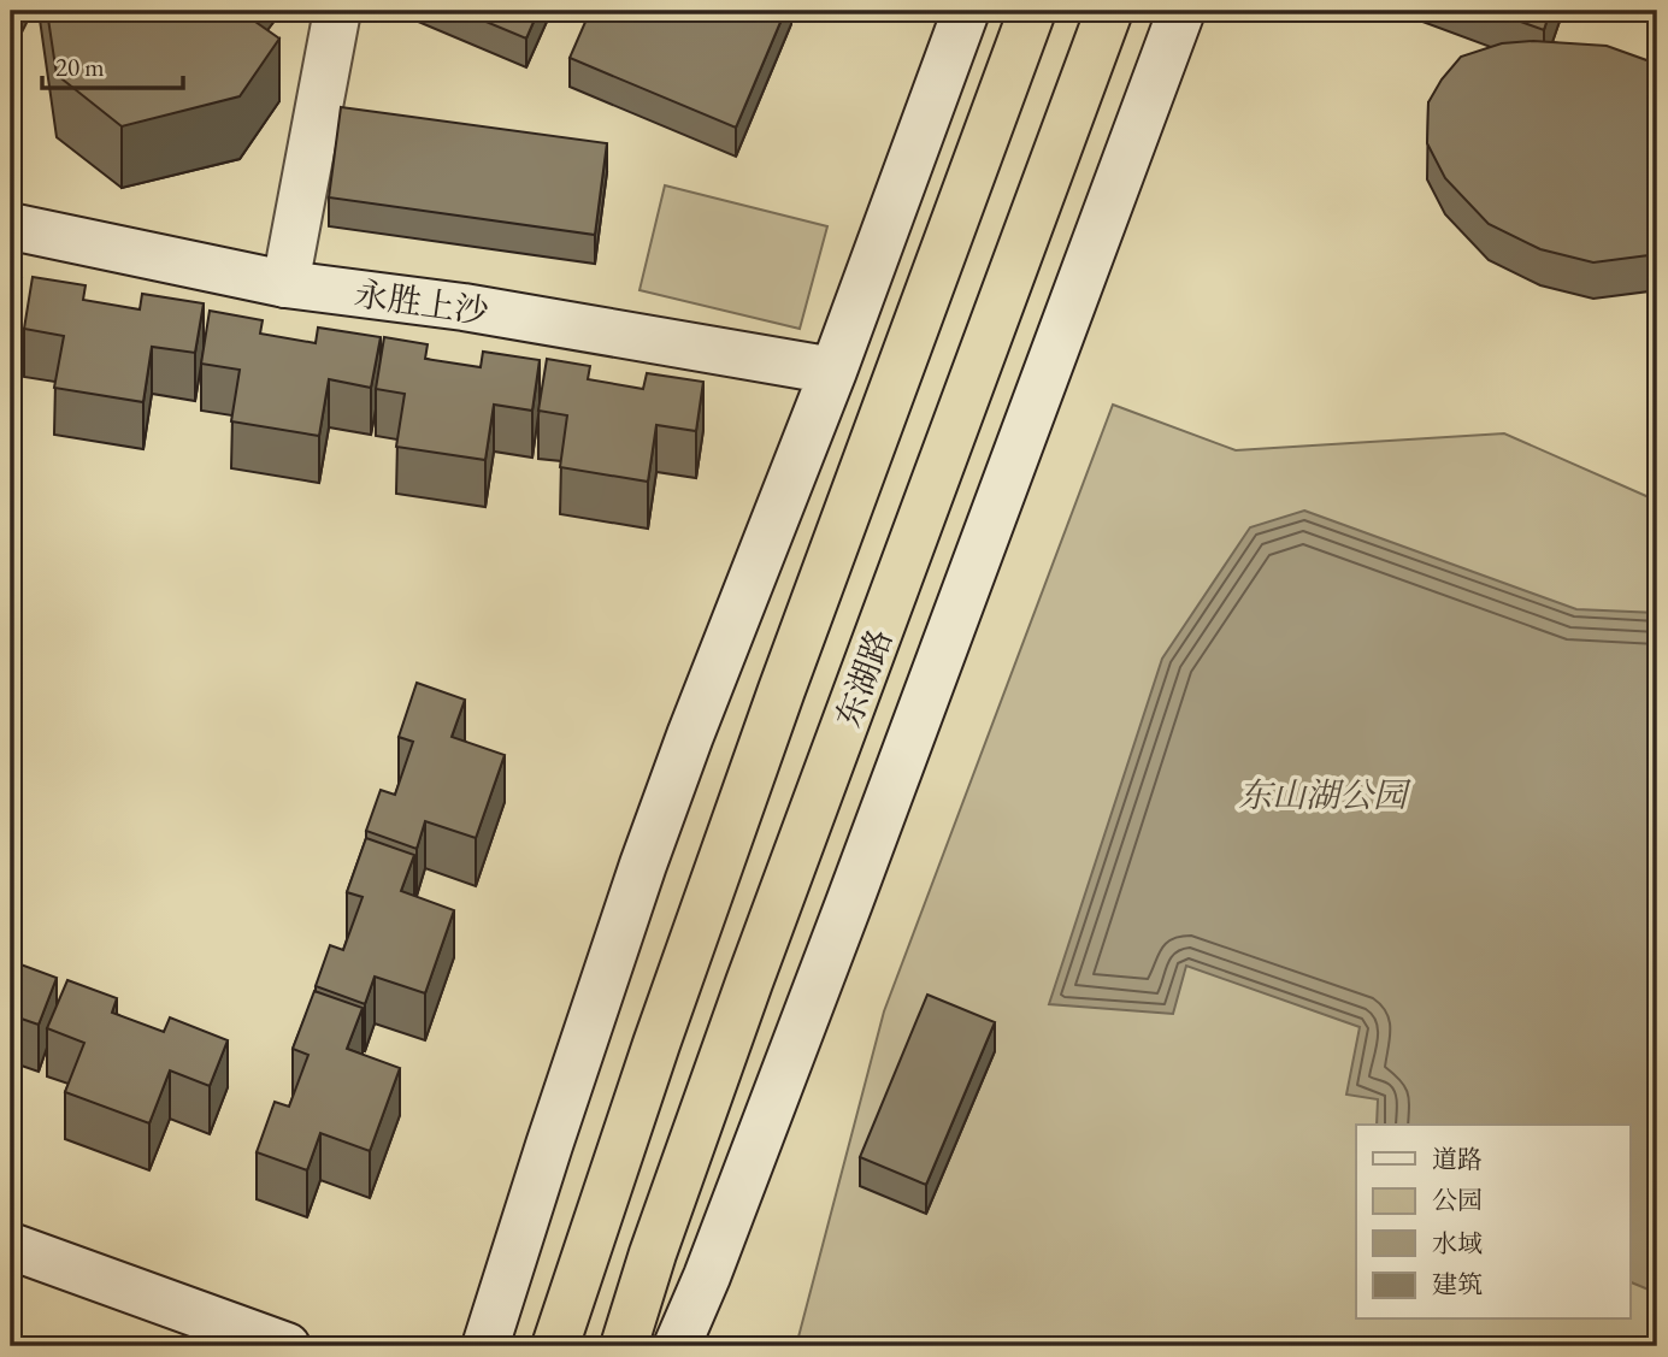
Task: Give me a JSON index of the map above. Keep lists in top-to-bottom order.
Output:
{
  "streets": {
    "highway": ["东湖路"],
    "main road": ["永胜上沙"]
  },
  "parks": ["东山湖公园"],
  "legend": [
    "道路",
    "公园",
    "水域",
    "建筑"
  ],
  "scale_bar": "20 m"
}
